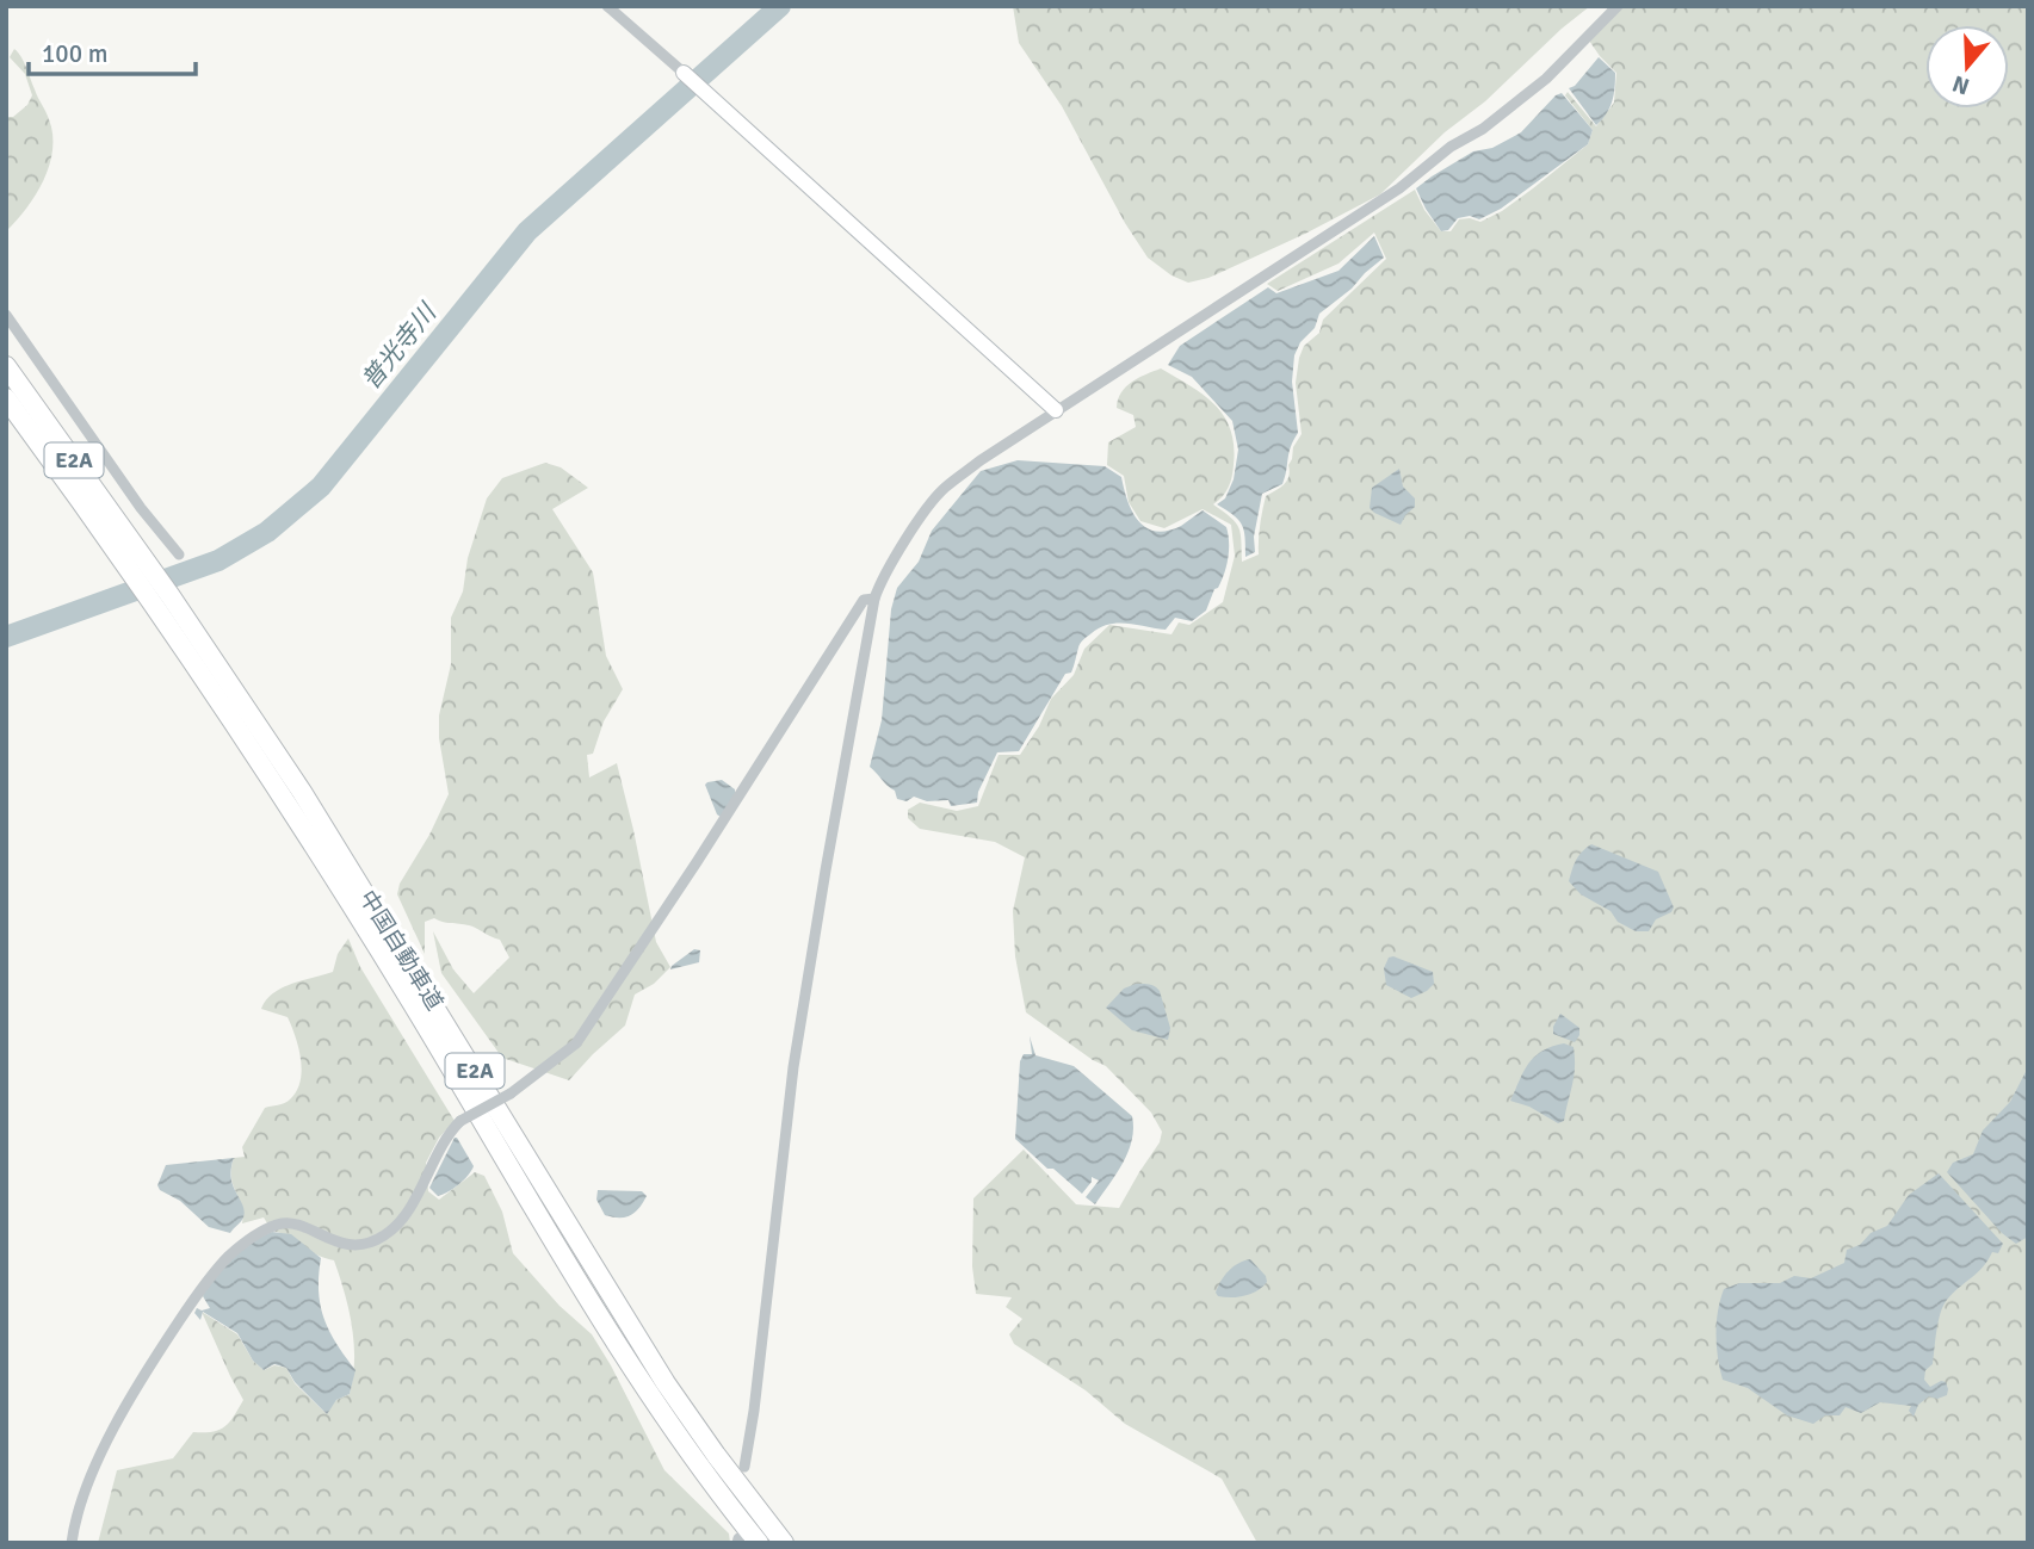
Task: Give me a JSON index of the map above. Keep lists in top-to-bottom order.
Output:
{
  "streets": {
    "highway": ["E2A", "中国自動車道"]
  },
  "water": ["普光寺川"],
  "scale_bar": "100 m",
  "north": "bottom"
}
